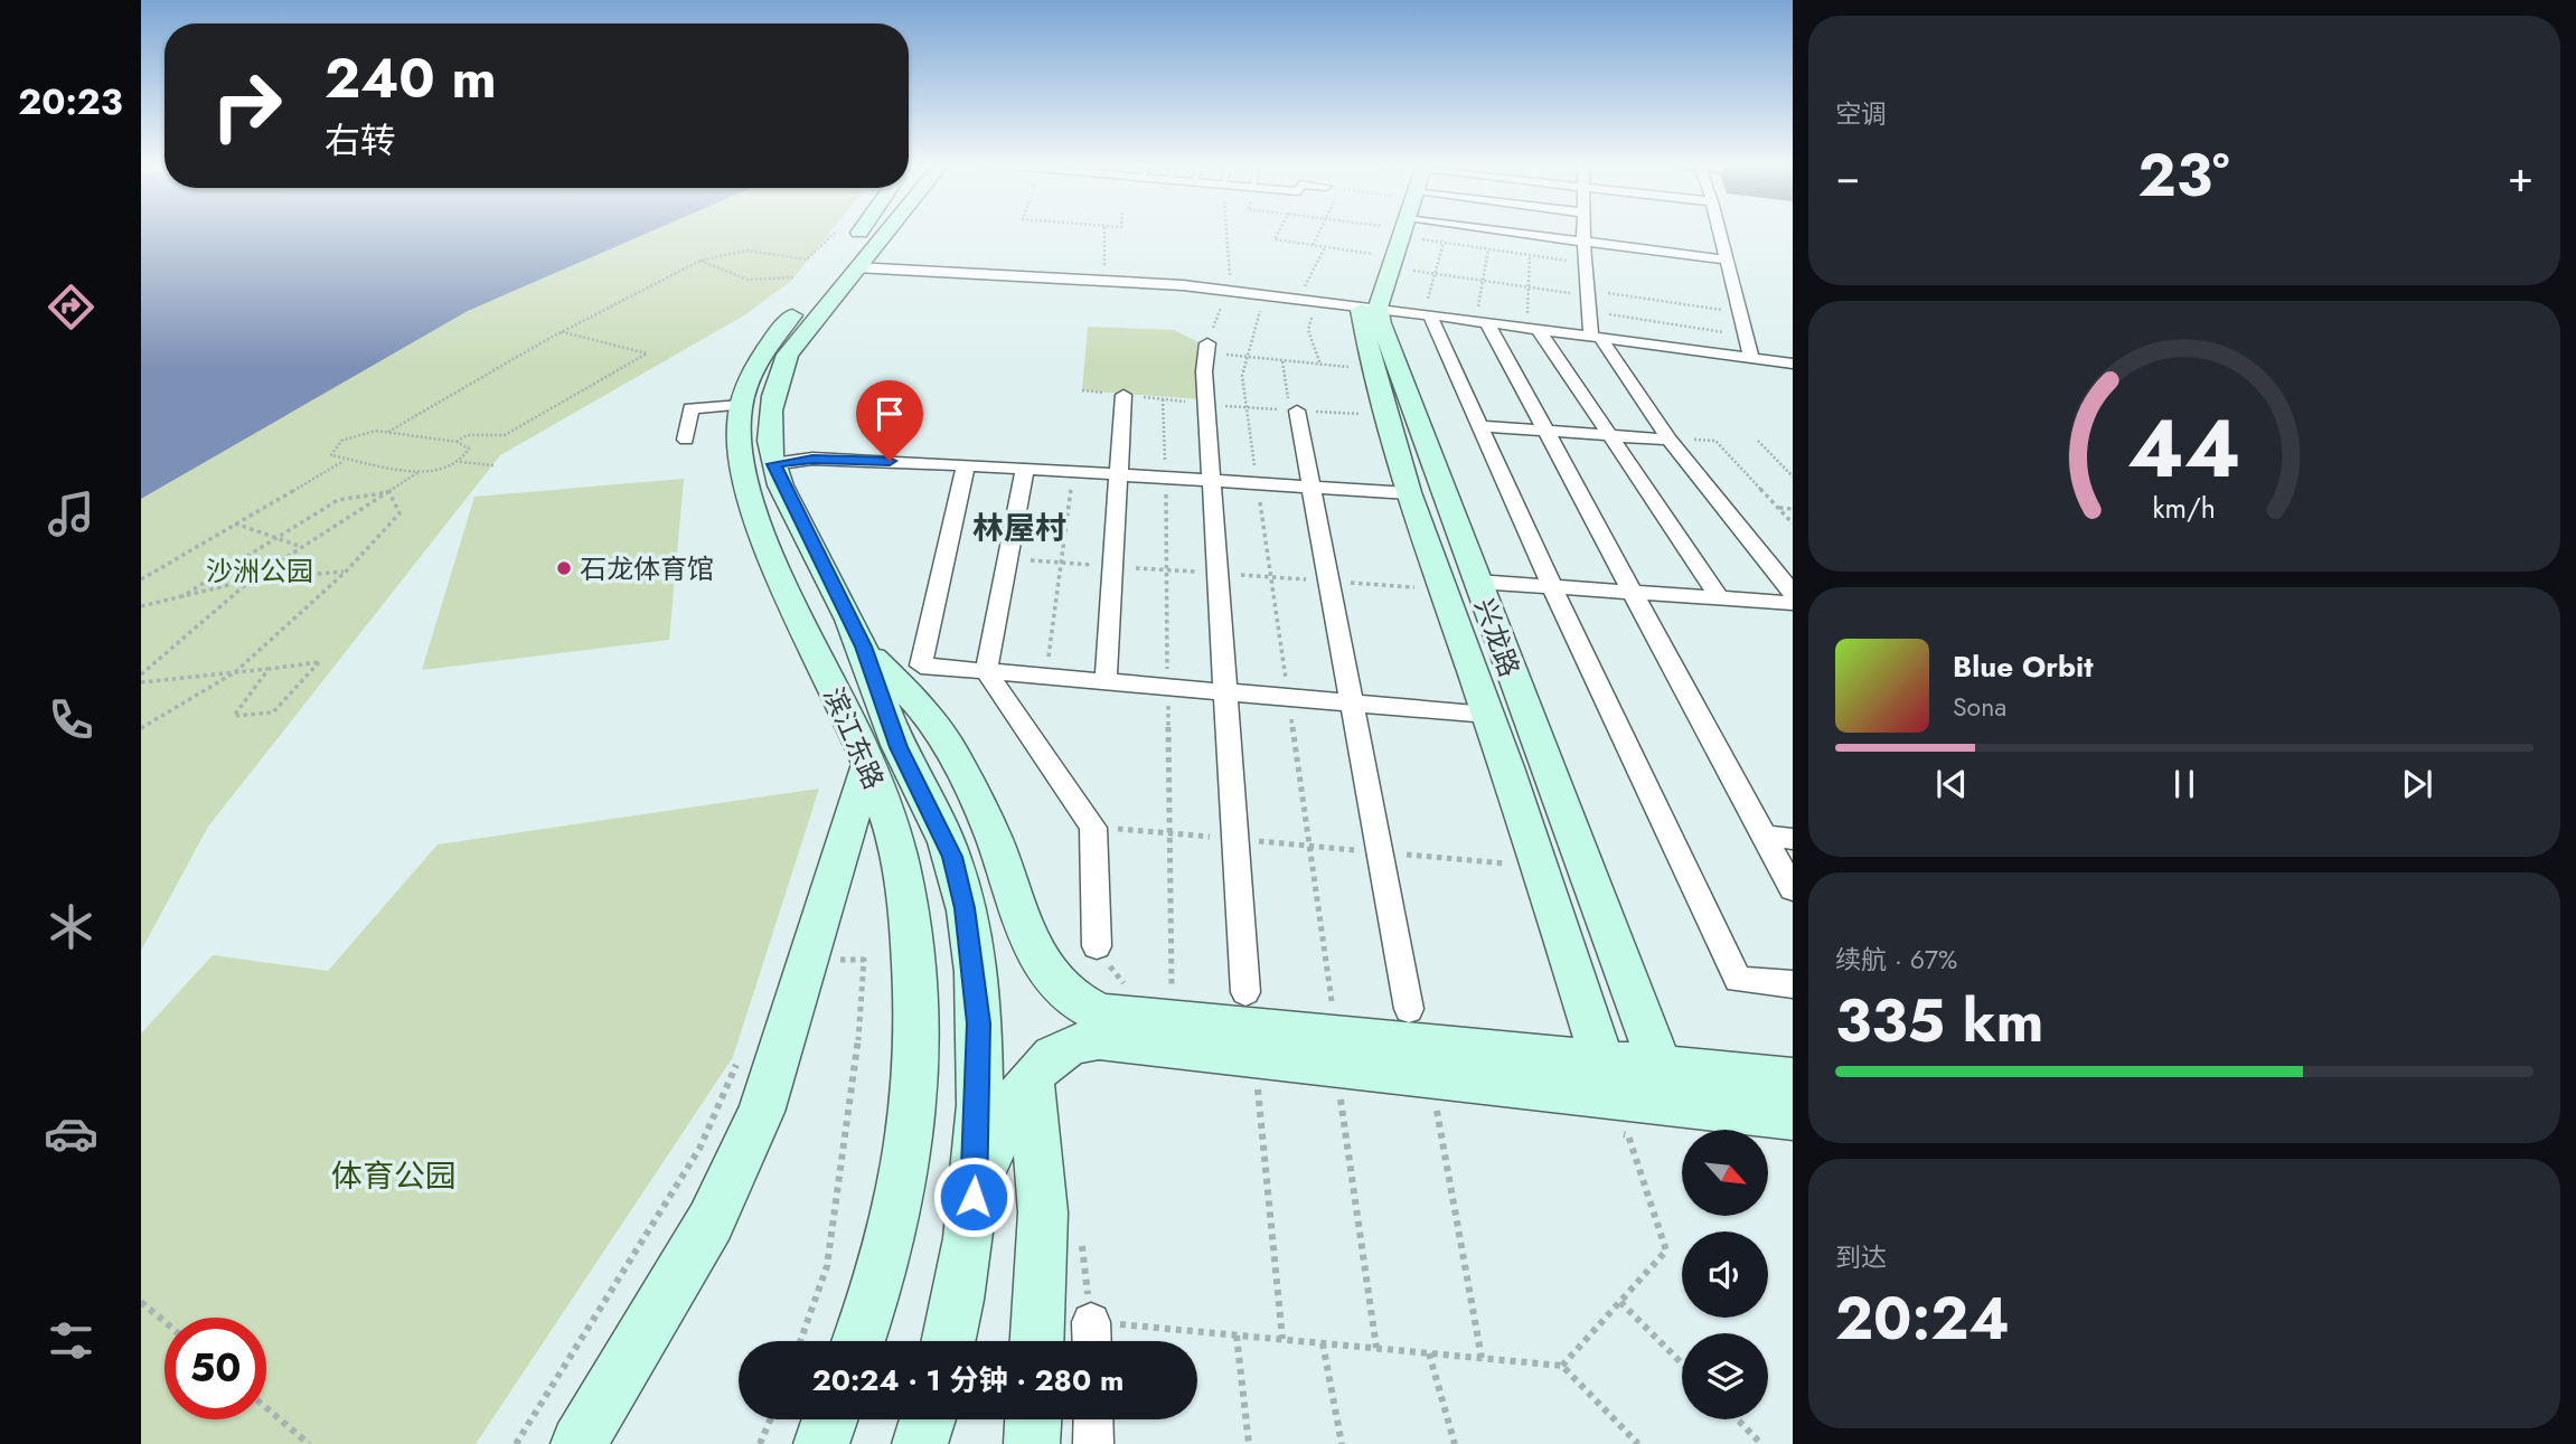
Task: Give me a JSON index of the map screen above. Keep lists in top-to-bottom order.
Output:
{
  "streets": {
    "main road": ["兴龙路", "滨江东路"]
  },
  "crossings": [
    ["兴龙路", "滨江东路"]
  ],
  "districts": ["林屋村"],
  "parks": ["沙洲公园", "体育公园"],
  "places": ["石龙体育馆"],
  "north": "bottom right",
  "page": {
    "tabs": "20:23",
    "tile": [
      "空调",
      ["续航 · 67%", "335 km"],
      ["到达", "20:24"]
    ],
    "turn": ["240 m", "右转"],
    "heat": ["−", "23°", "+"],
    "song": ["Blue Orbit", "Sona"],
    "limit": "50",
    "trip": "20:24 · 1 分钟 · 280 m",
    "gauge": ["44", "km/h"]
  }
}
